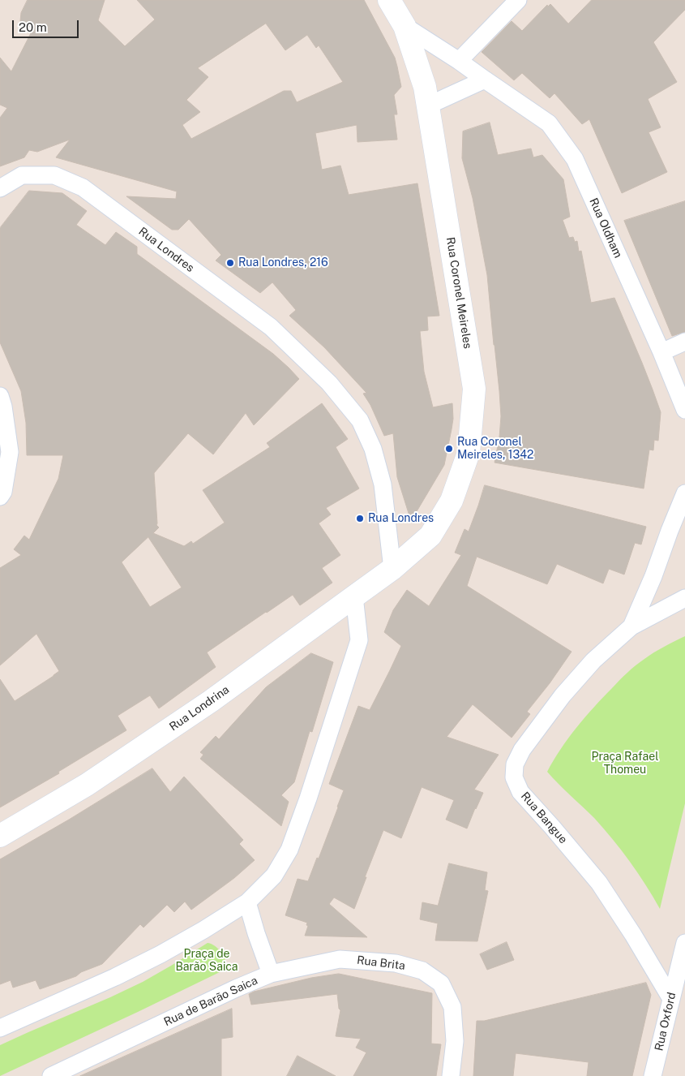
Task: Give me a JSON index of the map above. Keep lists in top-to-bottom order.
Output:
{
  "streets": {
    "street": [
      "Rua Oldham",
      "Rua Londres",
      "Rua Coronel Meireles",
      "Rua Londrina",
      "Rua Bangue",
      "Rua Brita",
      "Rua de Barão Saica",
      "Rua Oxford"
    ]
  },
  "crossings": [
    ["Rua Oldham", "Rua Coronel Meireles"],
    ["Rua Londres", "Rua Coronel Meireles"],
    ["Rua Londres", "Rua Londrina"],
    ["Rua Coronel Meireles", "Rua Londrina"],
    ["Rua Bangue", "Rua Oxford"],
    ["Rua Brita", "Rua de Barão Saica"]
  ],
  "parks": ["Praça Rafael Thomeu", "Praça de Barão Saica"],
  "places": ["Rua Londres, 216", "Rua Coronel Meireles, 1342", "Rua Londres"],
  "scale_bar": "20 m"
}
